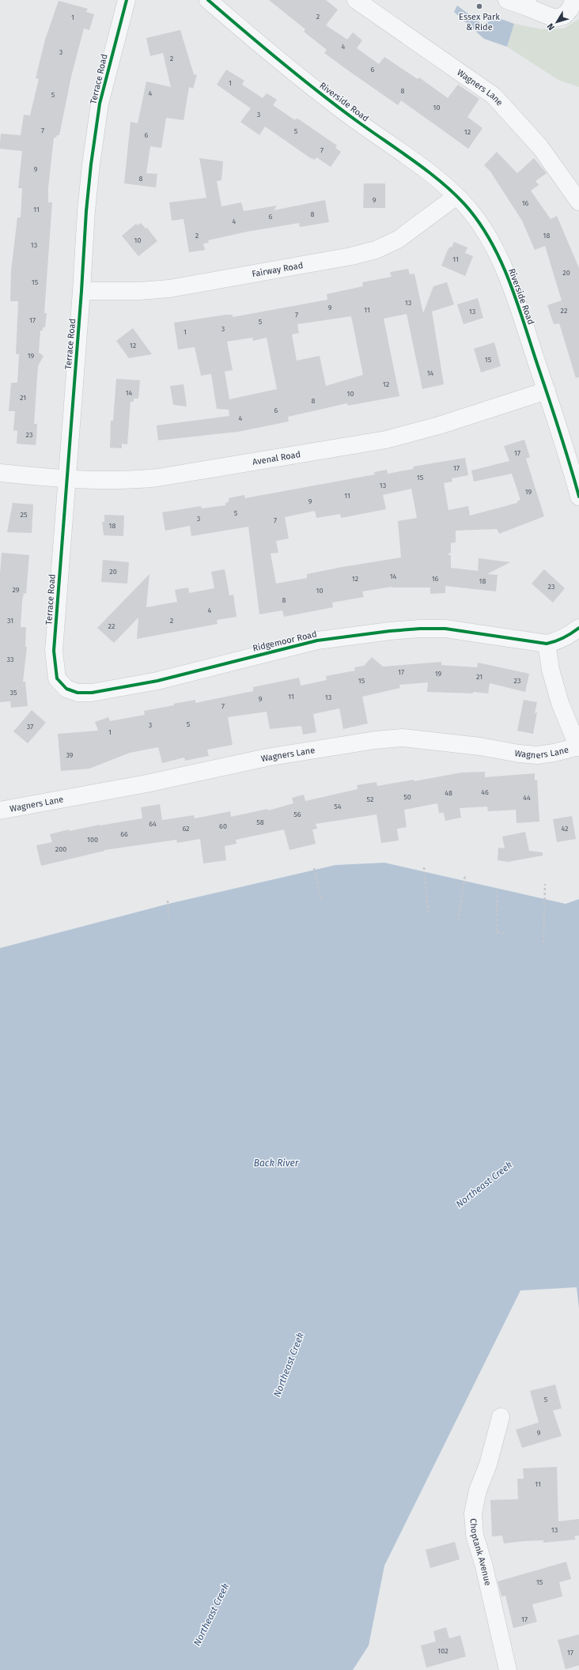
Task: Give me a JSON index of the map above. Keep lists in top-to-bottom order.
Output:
{
  "streets": {
    "street": [
      "Terrace Road",
      "Wagners Lane",
      "Riverside Road",
      "Fairway Road",
      "Avenal Road",
      "Ridgemoor Road",
      "Choptank Avenue"
    ]
  },
  "crossings": [
    ["Terrace Road", "Fairway Road"],
    ["Terrace Road", "Avenal Road"],
    ["Terrace Road", "Ridgemoor Road"],
    ["Wagners Lane", "Ridgemoor Road"],
    ["Riverside Road", "Fairway Road"],
    ["Riverside Road", "Avenal Road"]
  ],
  "water": ["Back River", "Northeast Creek"],
  "places": ["Essex Park & Ride"],
  "house_numbers": [
    "2",
    "1",
    "4",
    "3",
    "2",
    "6",
    "1",
    "8",
    "4",
    "5",
    "10",
    "3",
    "7",
    "5",
    "12",
    "6",
    "7",
    "9",
    "8",
    "9",
    "16",
    "11",
    "8",
    "6",
    "4",
    "2",
    "18",
    "10",
    "13",
    "11",
    "20",
    "15",
    "13",
    "9",
    "11",
    "22",
    "13",
    "7",
    "17",
    "5",
    "3",
    "1",
    "12",
    "19",
    "15",
    "14",
    "12",
    "14",
    "10",
    "21",
    "8",
    "6",
    "4",
    "23",
    "17",
    "17",
    "15",
    "13",
    "19",
    "11",
    "9",
    "5",
    "25",
    "3",
    "7",
    "18",
    "20",
    "14",
    "12",
    "16",
    "18",
    "23",
    "29",
    "10",
    "8",
    "4",
    "31",
    "2",
    "22",
    "33",
    "17",
    "19",
    "21",
    "15",
    "23",
    "35",
    "11",
    "13",
    "9",
    "7",
    "5",
    "3",
    "37",
    "1",
    "39",
    "46",
    "48",
    "50",
    "44",
    "52",
    "54",
    "56",
    "58",
    "64",
    "60",
    "62",
    "42",
    "66",
    "100",
    "200",
    "5",
    "9",
    "11",
    "13",
    "15",
    "17",
    "102",
    "17"
  ],
  "north": "bottom left"
}
